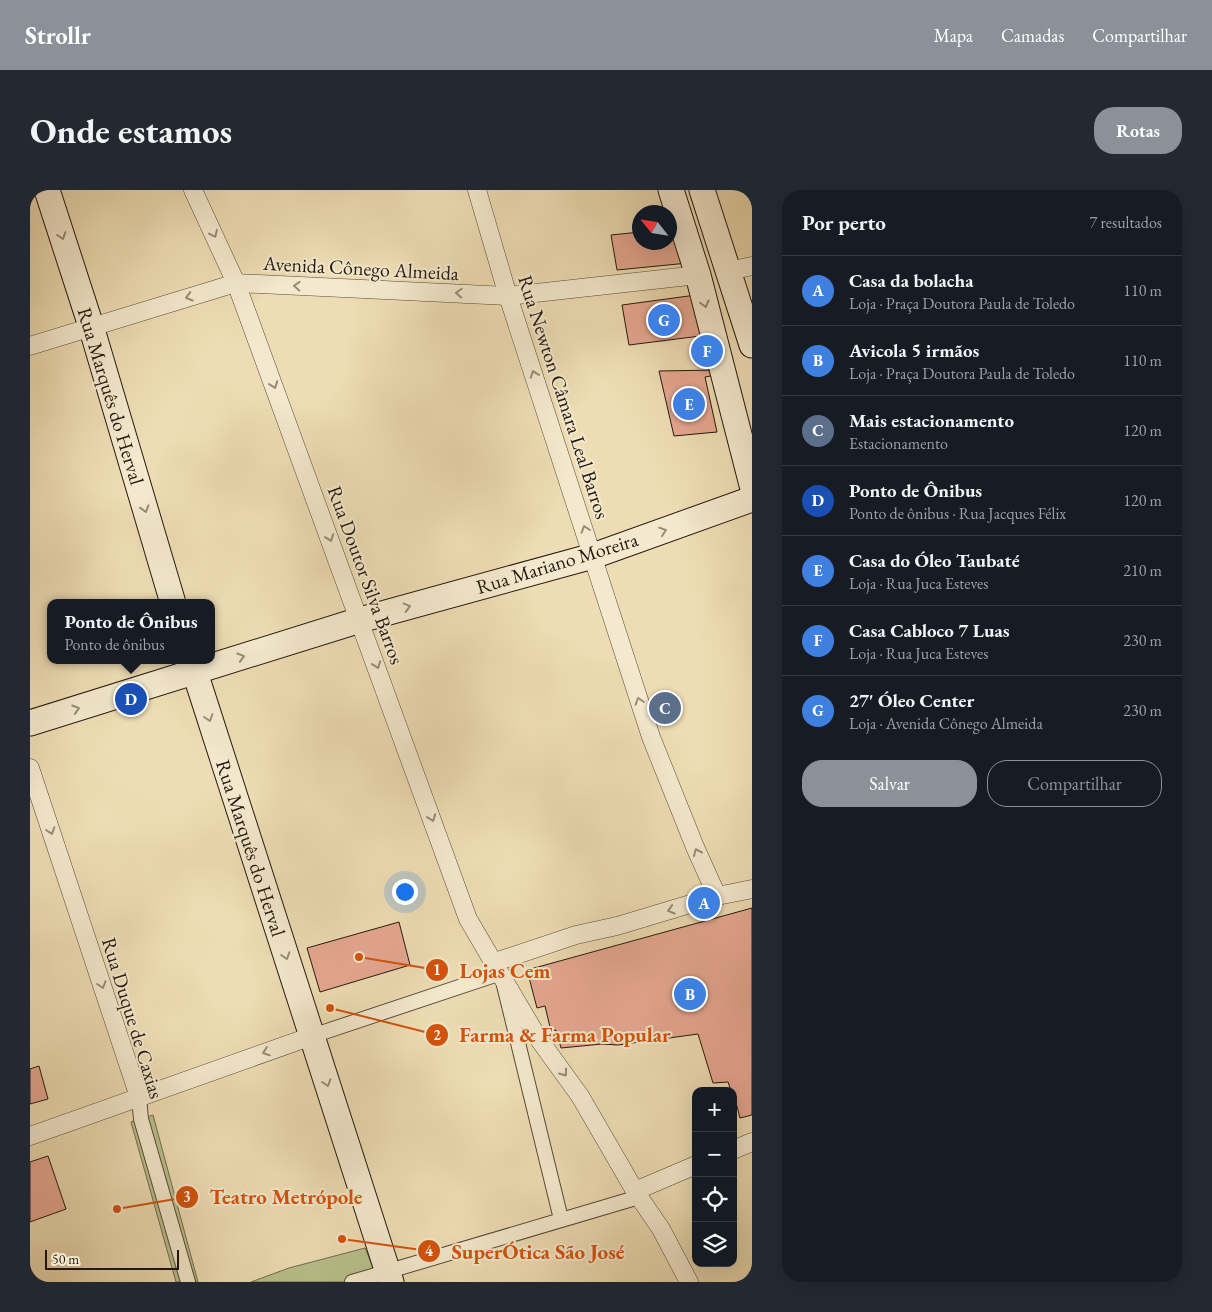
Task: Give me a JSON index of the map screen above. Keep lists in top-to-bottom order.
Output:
{
  "streets": {
    "main road": ["Rua Marquês do Herval", "Rua Mariano Moreira"],
    "street": [
      "Avenida Cônego Almeida",
      "Rua Newton Câmara Leal Barros",
      "Rua Doutor Silva Barros",
      "Rua Duque de Caxias"
    ]
  },
  "crossings": [
    ["Avenida Cônego Almeida", "Rua Marquês do Herval"],
    ["Avenida Cônego Almeida", "Rua Newton Câmara Leal Barros"],
    ["Avenida Cônego Almeida", "Rua Doutor Silva Barros"],
    ["Rua Marquês do Herval", "Rua Mariano Moreira"],
    ["Rua Newton Câmara Leal Barros", "Rua Mariano Moreira"],
    ["Rua Mariano Moreira", "Rua Doutor Silva Barros"]
  ],
  "one_way": [
    "Avenida Cônego Almeida",
    "Rua Marquês do Herval",
    "Rua Newton Câmara Leal Barros",
    "Rua Mariano Moreira",
    "Rua Doutor Silva Barros",
    "Rua Duque de Caxias"
  ],
  "places": [
    "Lojas Cem",
    "Farma & Farma Popular",
    "Teatro Metrópole",
    "SuperÓtica São José"
  ],
  "scale_bar": "50 m",
  "north": "top left",
  "page": {
    "header": "Strollr",
    "nav": ["Mapa", "Camadas", "Compartilhar"],
    "buttons": [
      "Rotas",
      ["Salvar", "Compartilhar"]
    ],
    "title": "Onde estamos",
    "heading": ["Por perto", "7 resultados"],
    "list": [
      {
        "mark": "A",
        "name": "Casa da bolacha",
        "note": "Loja · Praça Doutora Paula de Toledo",
        "value": "110 m"
      },
      {
        "mark": "B",
        "name": "Avicola 5 irmãos",
        "note": "Loja · Praça Doutora Paula de Toledo",
        "value": "110 m"
      },
      {
        "mark": "C",
        "name": "Mais estacionamento",
        "note": "Estacionamento",
        "value": "120 m"
      },
      {
        "mark": "D",
        "name": "Ponto de Ônibus",
        "note": "Ponto de ônibus · Rua Jacques Félix",
        "value": "120 m"
      },
      {
        "mark": "E",
        "name": "Casa do Óleo Taubaté",
        "note": "Loja · Rua Juca Esteves",
        "value": "210 m"
      },
      {
        "mark": "F",
        "name": "Casa Cabloco 7 Luas",
        "note": "Loja · Rua Juca Esteves",
        "value": "230 m"
      },
      {
        "mark": "G",
        "name": "27' Óleo Center",
        "note": "Loja · Avenida Cônego Almeida",
        "value": "230 m"
      }
    ],
    "pins": [
      "G",
      "F",
      "E",
      "D",
      "C",
      "A",
      "B"
    ],
    "popup": ["Ponto de Ônibus", "Ponto de ônibus"],
    "map_buttons": ["+", "−"],
    "scale": "50 m"
  }
}
